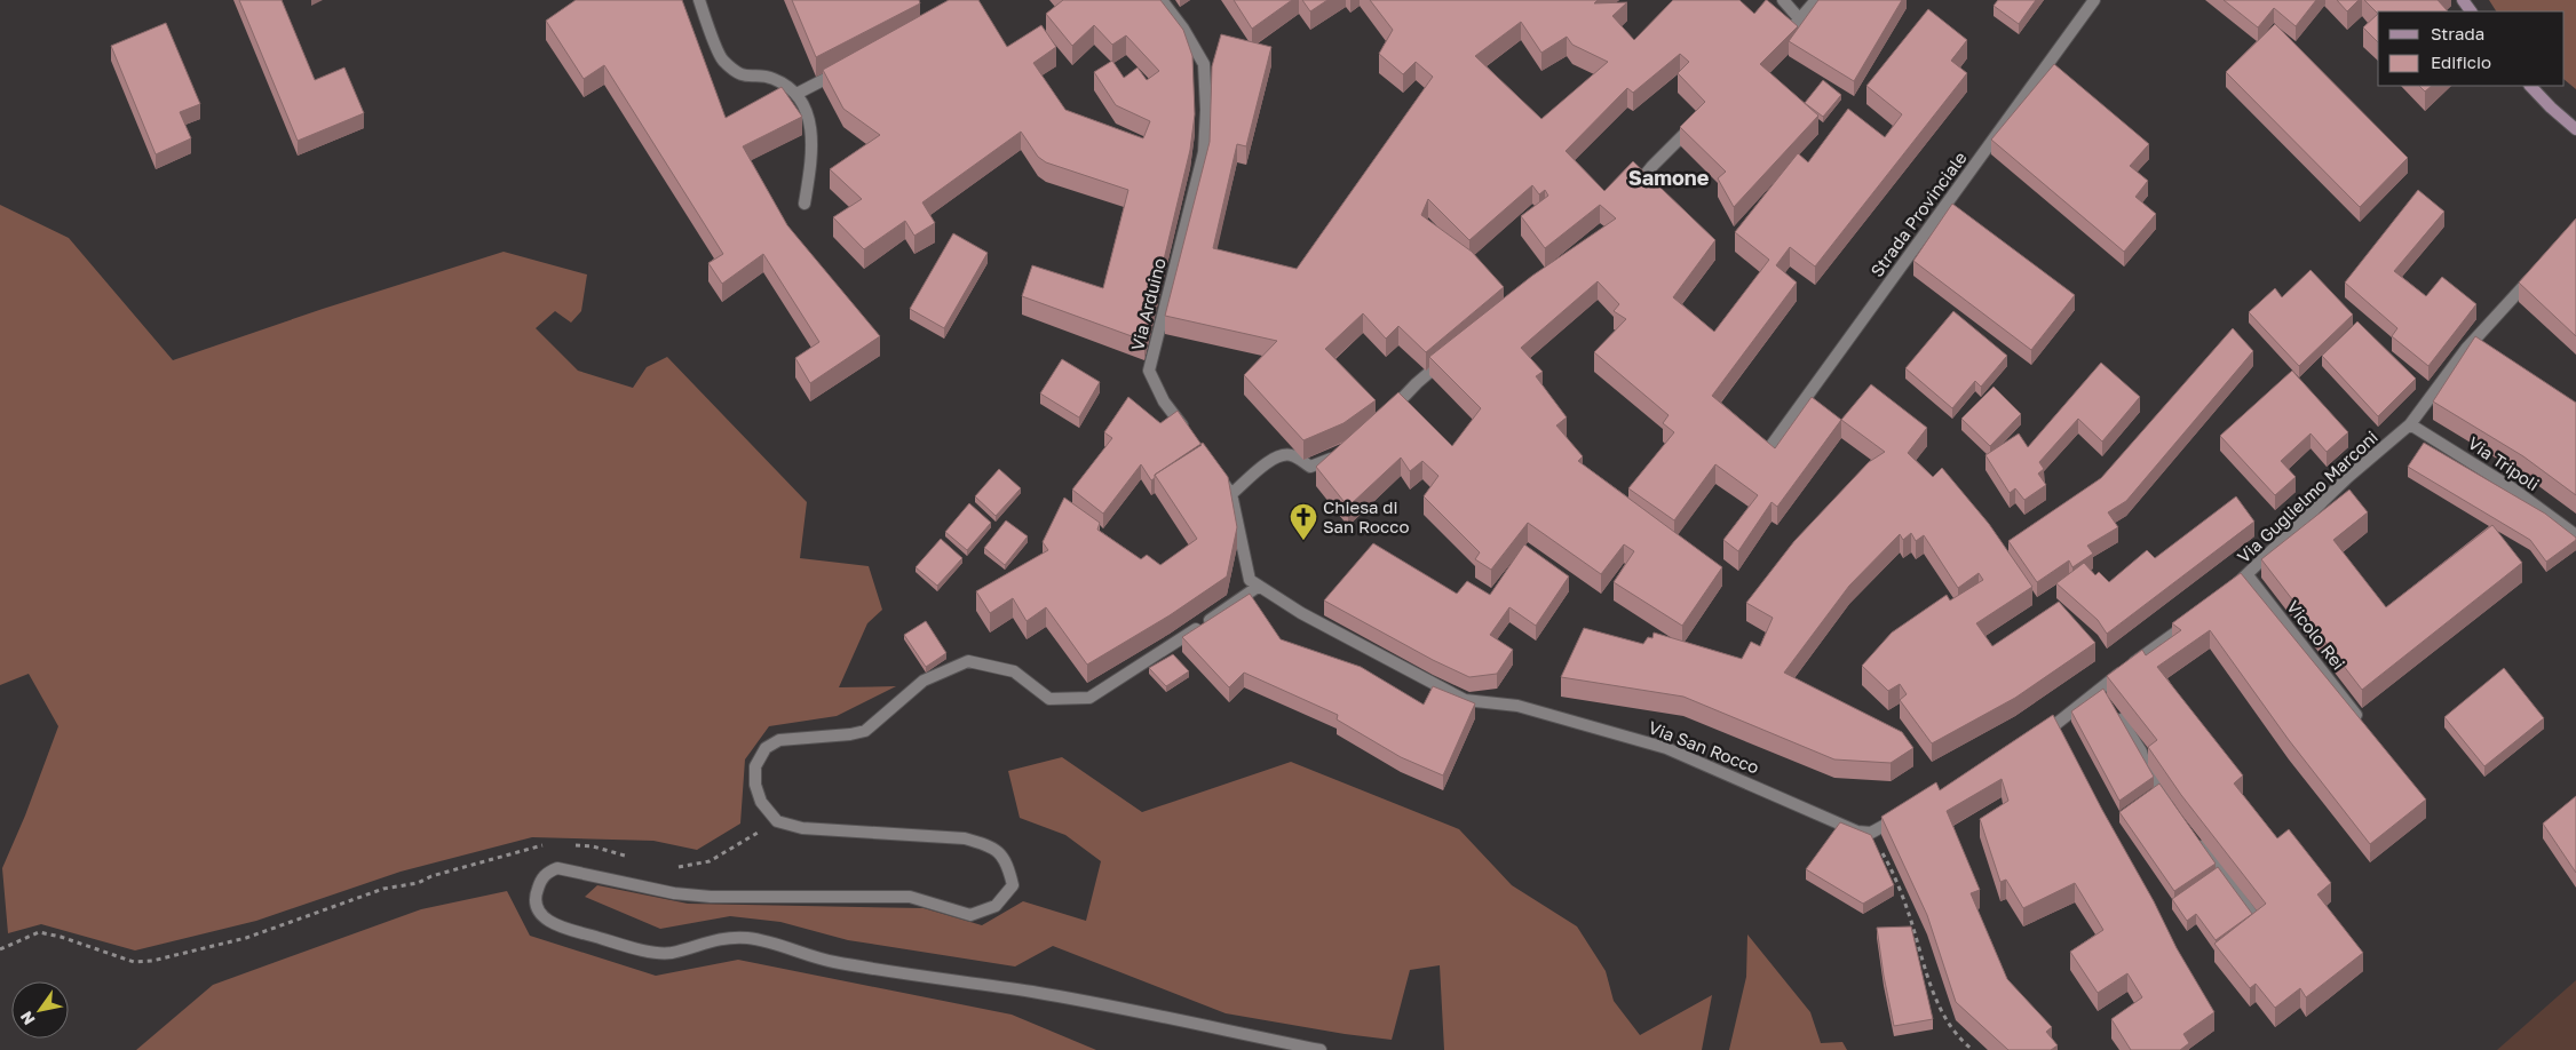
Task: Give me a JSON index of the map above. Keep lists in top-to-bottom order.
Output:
{
  "streets": {
    "street": [
      "Strada Provinciale",
      "Via Arduino",
      "Via Tripoli",
      "Via Guglielmo Marconi",
      "Vicolo Rei",
      "Via San Rocco"
    ]
  },
  "crossings": [
    ["Via Tripoli", "Via Guglielmo Marconi"],
    ["Via Guglielmo Marconi", "Vicolo Rei"]
  ],
  "districts": ["Samone"],
  "places": {
    "church": ["Chiesa di San Rocco"]
  },
  "legend": ["Strada", "Edificio"],
  "north": "bottom left"
}
